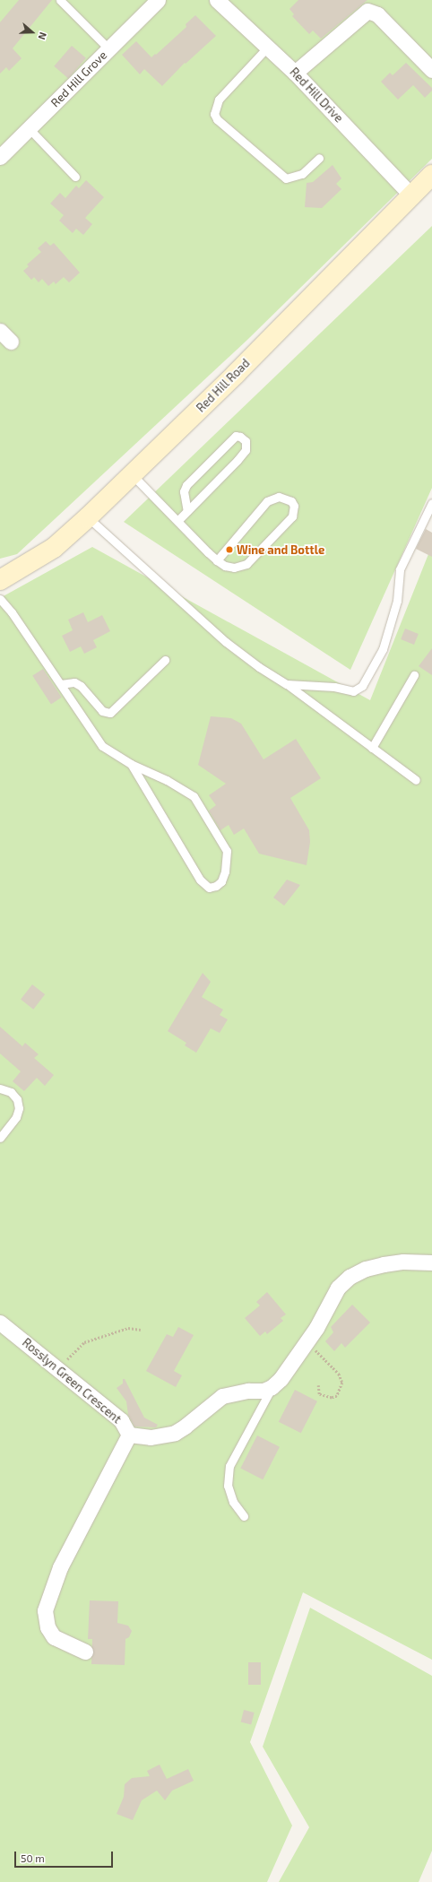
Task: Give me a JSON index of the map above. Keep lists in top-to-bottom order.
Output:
{
  "streets": {
    "main road": ["Red Hill Road"],
    "street": ["Red Hill Grove", "Red Hill Drive", "Rosslyn Green Crescent"]
  },
  "crossings": [
    ["Red Hill Drive", "Red Hill Road"]
  ],
  "places": ["Wine and Bottle"],
  "scale_bar": "50 m",
  "north": "right"
}
